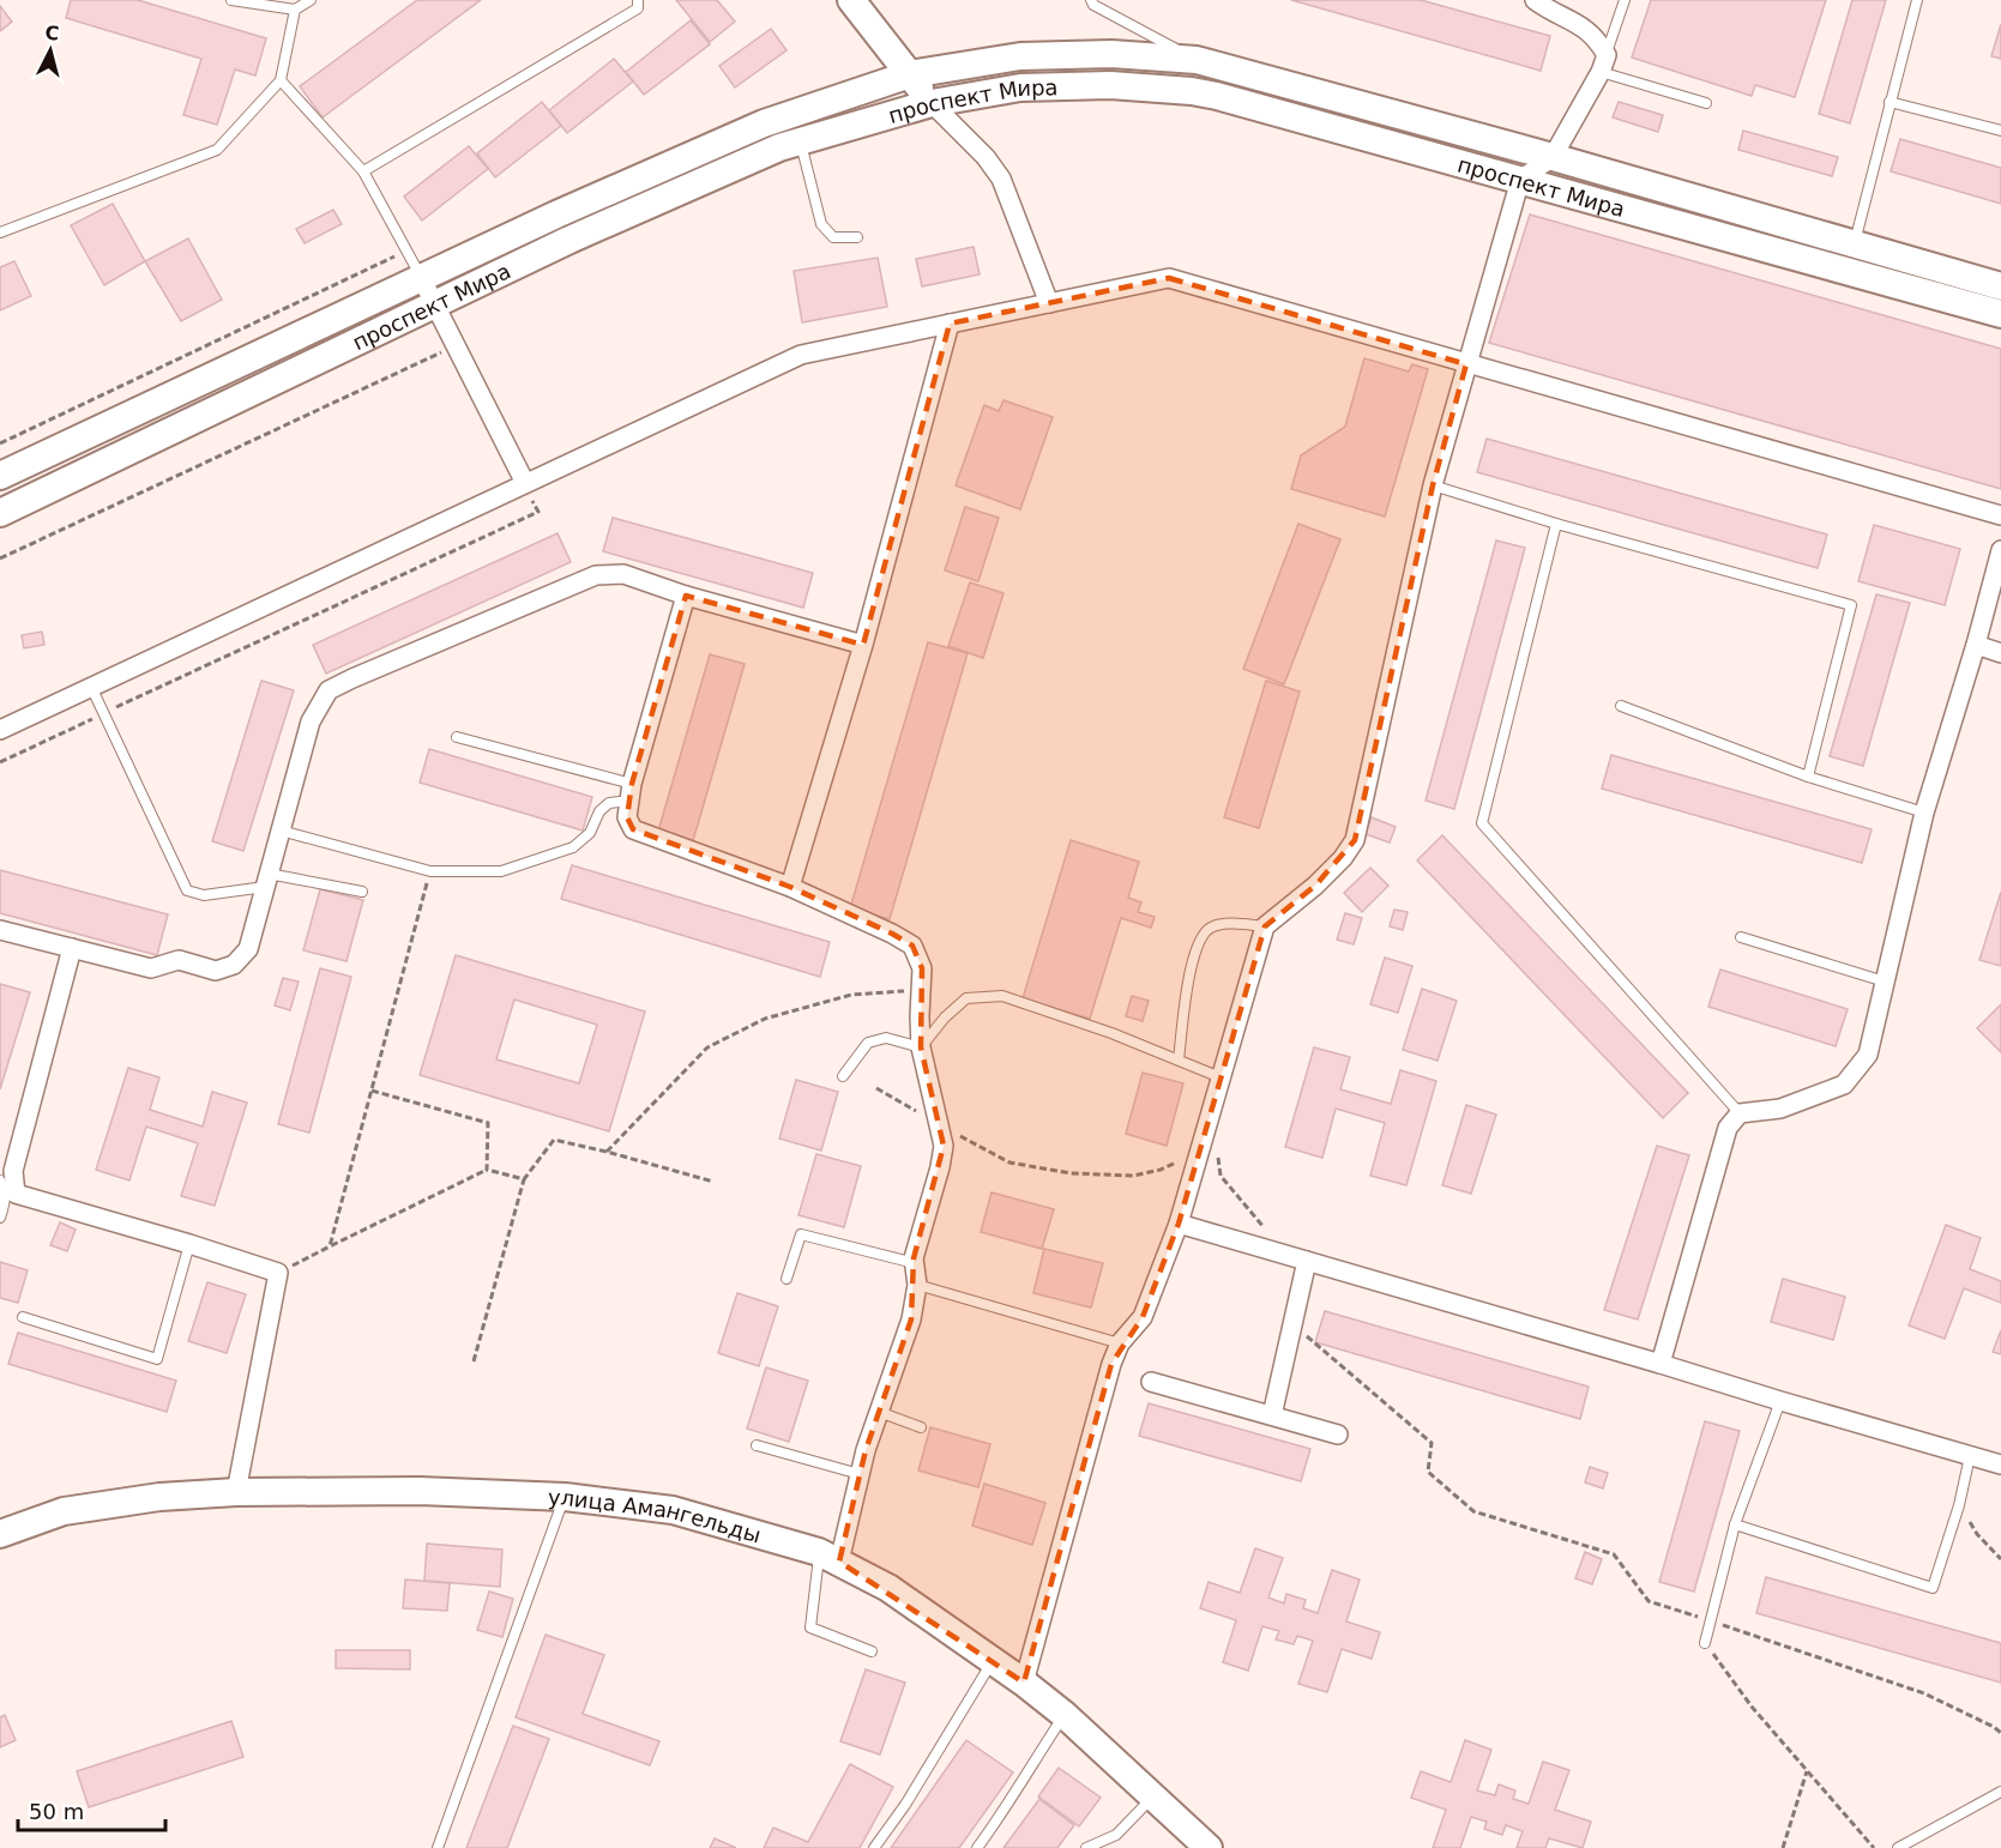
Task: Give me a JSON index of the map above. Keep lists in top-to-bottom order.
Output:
{
  "streets": {
    "main road": ["проспект Мира", "улица Амангельды"]
  },
  "scale_bar": "50 m",
  "north": "top"
}
